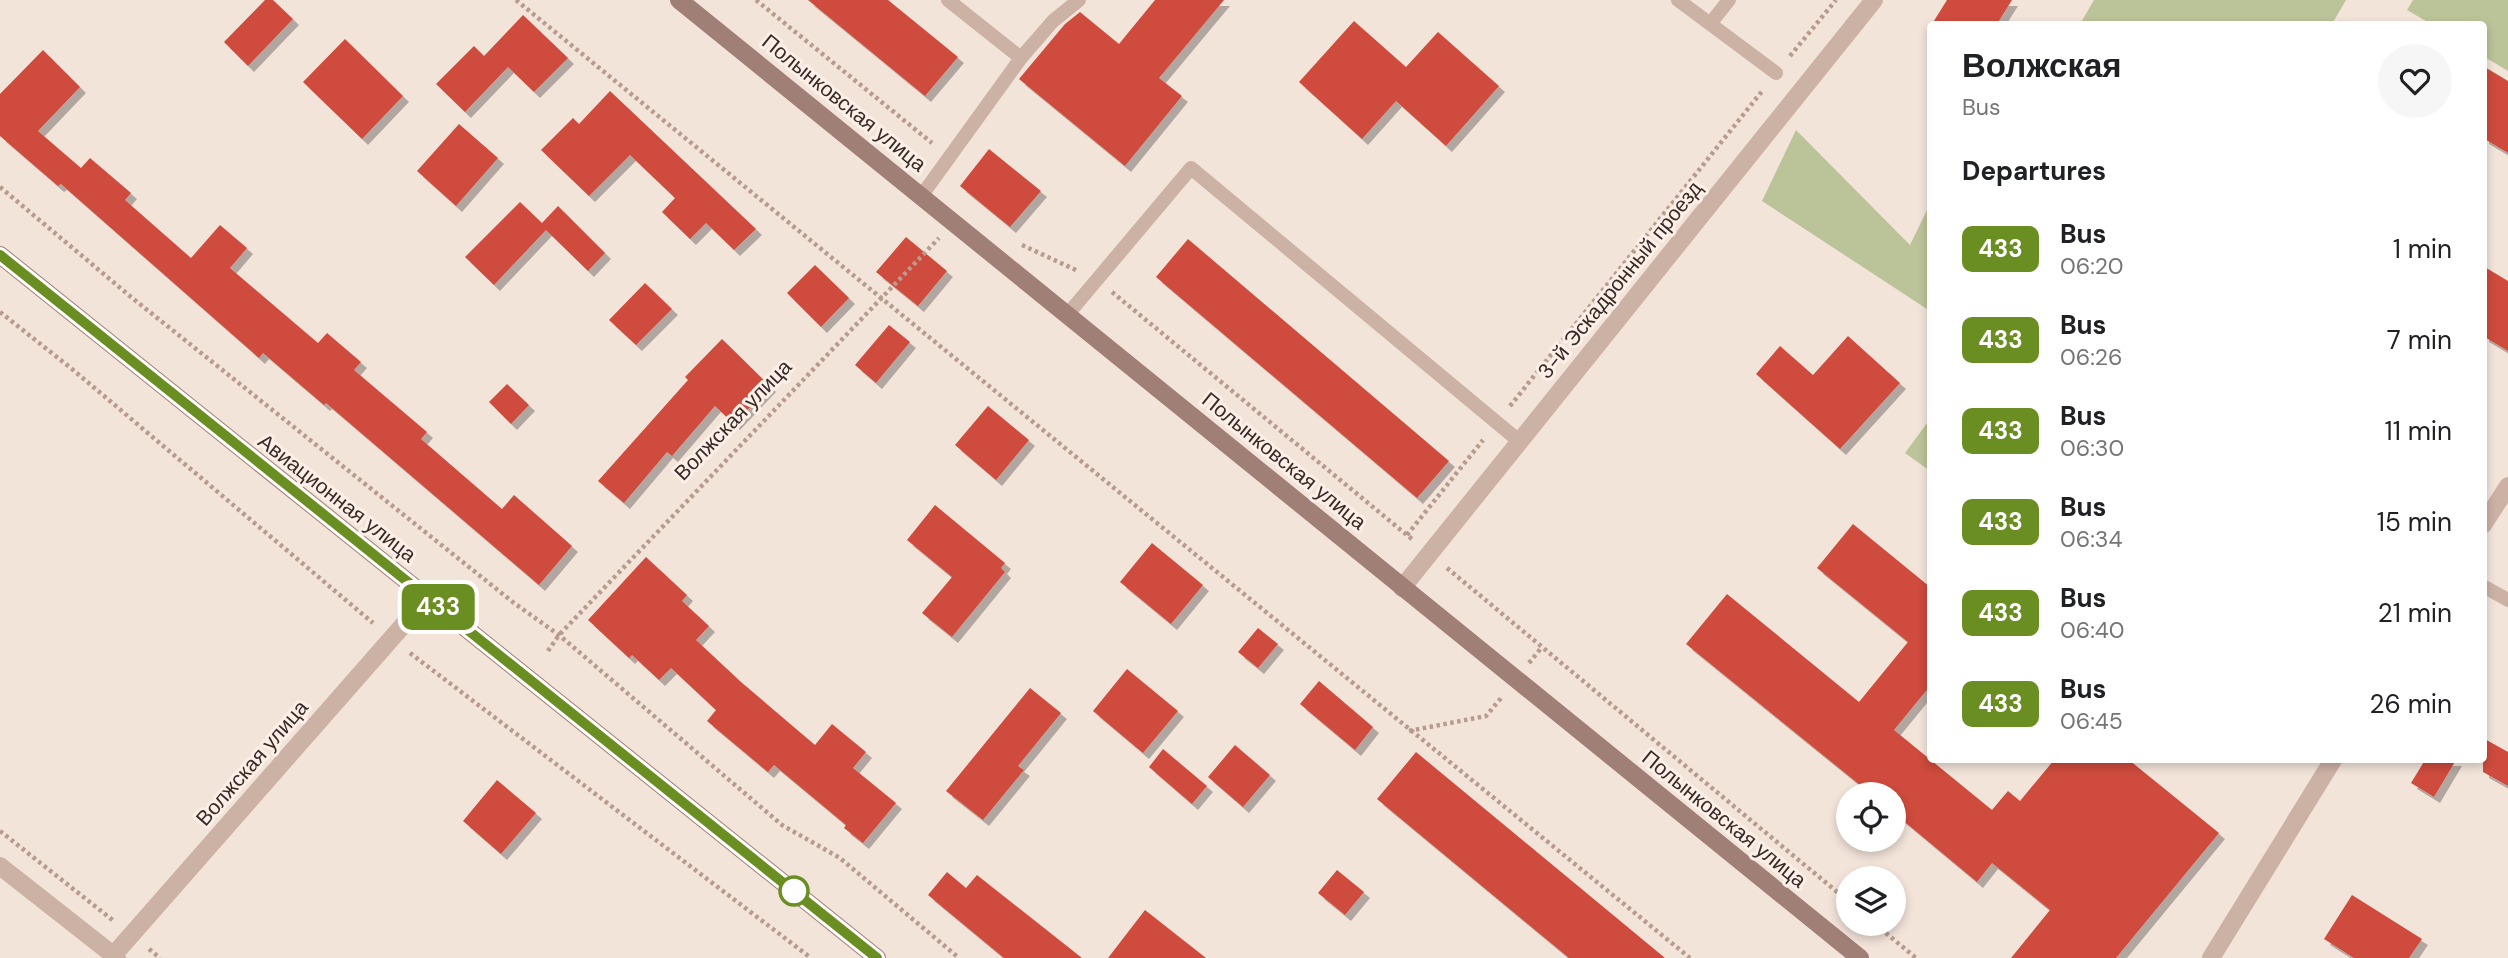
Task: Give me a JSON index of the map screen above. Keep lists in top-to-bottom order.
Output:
{
  "streets": {
    "street": [
      "Полынковская улица",
      "3-й Эскадронный проезд",
      "Волжская улица",
      "Авиационная улица"
    ]
  },
  "crossings": [
    ["Полынковская улица", "3-й Эскадронный проезд"],
    ["Полынковская улица", "Волжская улица"],
    ["Волжская улица", "Авиационная улица"]
  ],
  "lines": ["bus line 433"],
  "page": {
    "on_map": "433",
    "heading": [
      ["Волжская", "Bus"],
      "Departures"
    ],
    "list": [
      {
        "mark": "433",
        "name": "Bus",
        "note": "06:20",
        "value": "1 min"
      },
      {
        "mark": "433",
        "name": "Bus",
        "note": "06:26",
        "value": "7 min"
      },
      {
        "mark": "433",
        "name": "Bus",
        "note": "06:30",
        "value": "11 min"
      },
      {
        "mark": "433",
        "name": "Bus",
        "note": "06:34",
        "value": "15 min"
      },
      {
        "mark": "433",
        "name": "Bus",
        "note": "06:40",
        "value": "21 min"
      },
      {
        "mark": "433",
        "name": "Bus",
        "note": "06:45",
        "value": "26 min"
      }
    ]
  }
}
